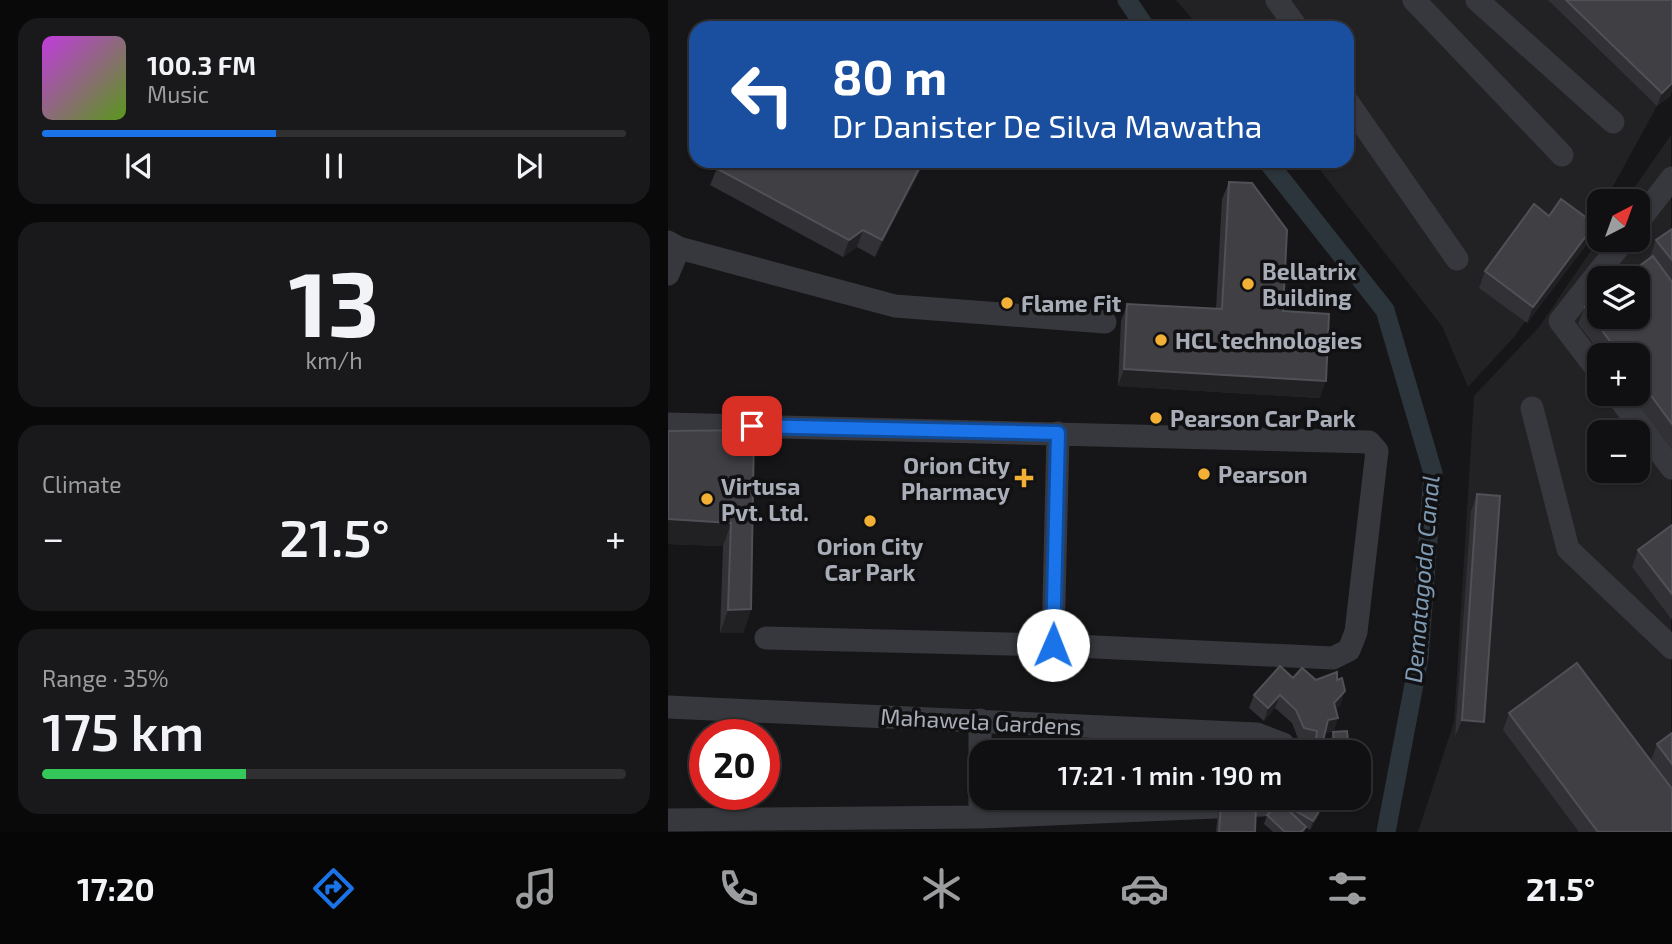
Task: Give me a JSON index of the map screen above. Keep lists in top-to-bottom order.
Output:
{
  "streets": {
    "street": ["Mahawela Gardens"]
  },
  "water": ["Dematagoda Canal"],
  "places": {
    "other": [
      "Bellatrix Building",
      "Flame Fit",
      "HCL technologies",
      "Pearson Car Park",
      "Pearson",
      "Virtusa Pvt. Ltd.",
      "Orion City Car Park"
    ],
    "health": ["Orion City Pharmacy"]
  },
  "north": "top right",
  "page": {
    "turn": ["80 m", "Dr Danister De Silva Mawatha"],
    "song": ["100.3 FM", "Music"],
    "map_buttons": ["+", "−"],
    "tile": [
      ["13", "km/h"],
      "Climate",
      ["Range · 35%", "175 km"]
    ],
    "heat": ["−", "21.5°", "+"],
    "limit": "20",
    "trip": "17:21 · 1 min · 190 m",
    "tabs": ["17:20", "21.5°"]
  }
}
